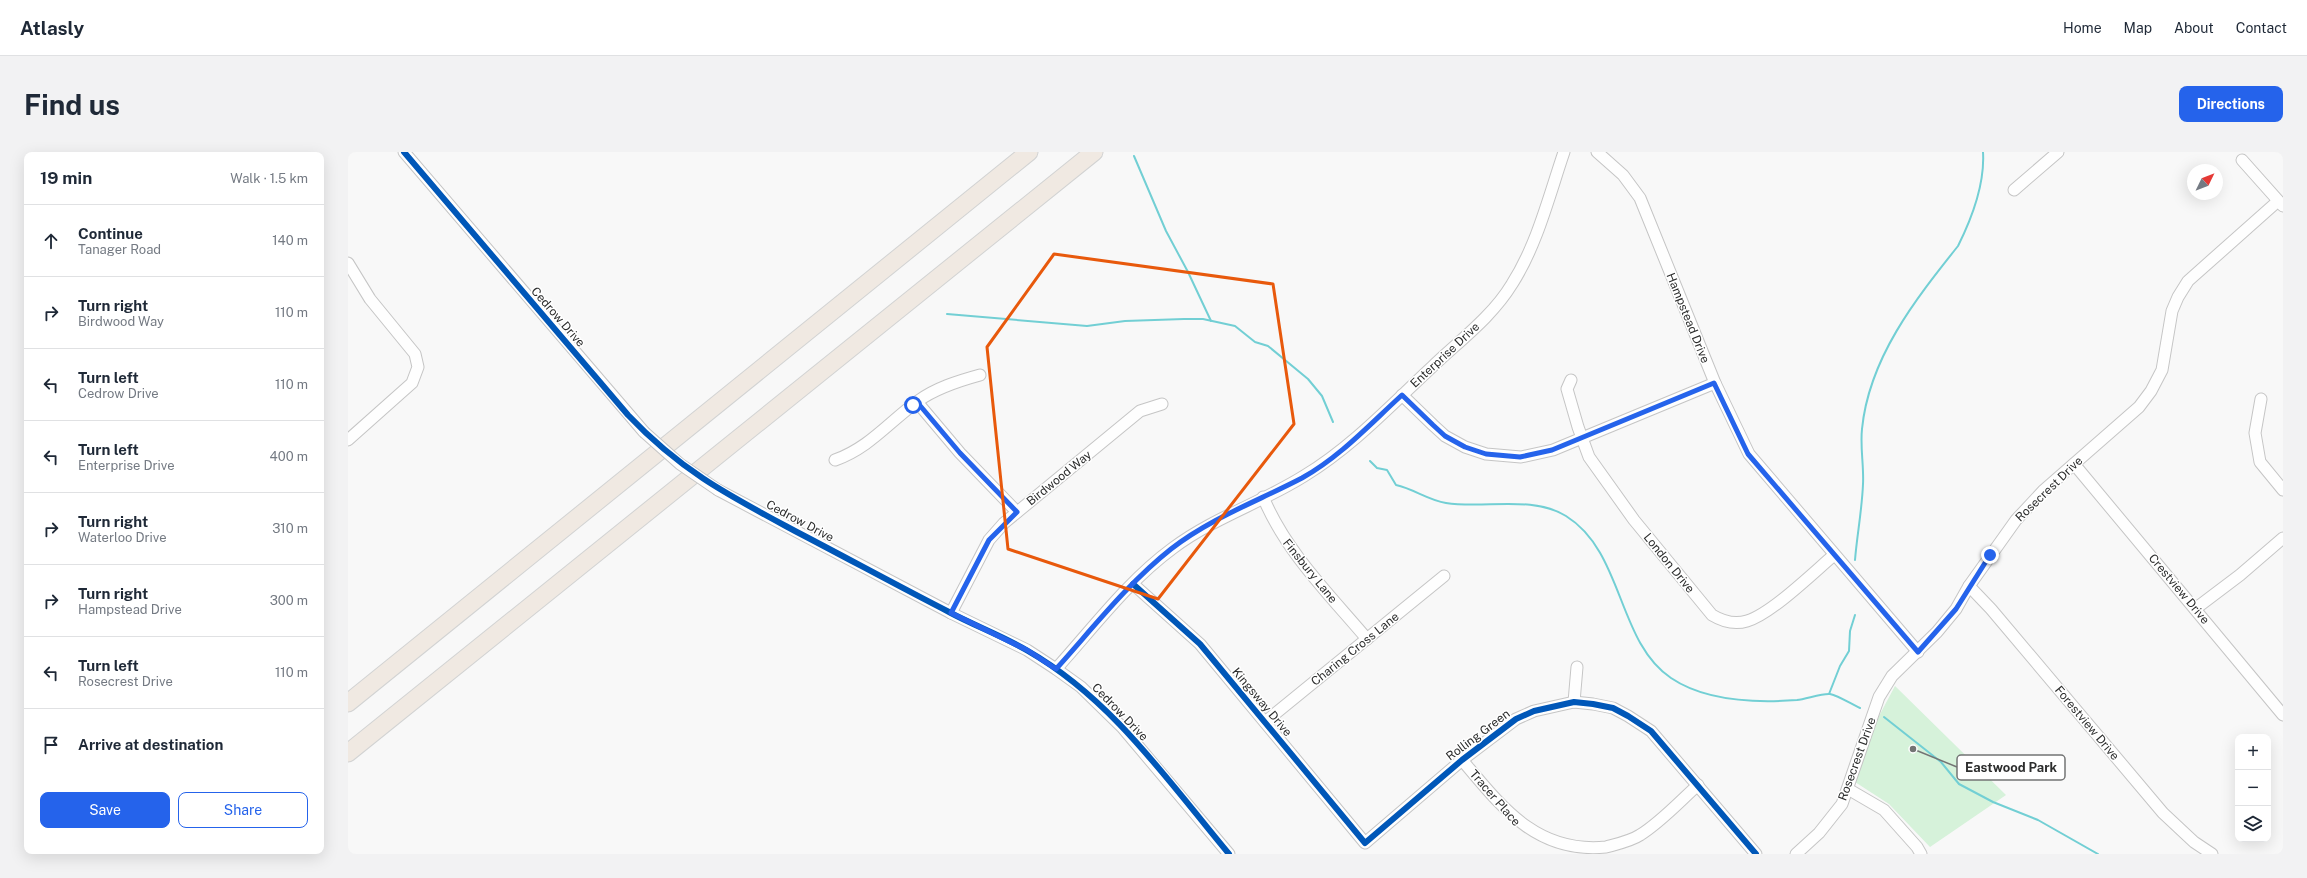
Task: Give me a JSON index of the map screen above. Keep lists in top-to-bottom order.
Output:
{
  "streets": {
    "street": [
      "Cedrow Drive",
      "Hampstead Drive",
      "Enterprise Drive",
      "Birdwood Way",
      "Rosecrest Drive",
      "London Drive",
      "Finsbury Lane",
      "Crestview Drive",
      "Charing Cross Lane",
      "Kingsway Drive",
      "Forestview Drive",
      "Rolling Green",
      "Tracer Place"
    ]
  },
  "crossings": [
    ["Cedrow Drive", "Enterprise Drive"],
    ["Cedrow Drive", "Birdwood Way"],
    ["Hampstead Drive", "Rosecrest Drive"],
    ["Hampstead Drive", "London Drive"],
    ["Enterprise Drive", "Finsbury Lane"],
    ["Enterprise Drive", "Kingsway Drive"],
    ["Rosecrest Drive", "Crestview Drive"],
    ["Rosecrest Drive", "Forestview Drive"],
    ["Finsbury Lane", "Charing Cross Lane"],
    ["Charing Cross Lane", "Kingsway Drive"],
    ["Kingsway Drive", "Rolling Green"],
    ["Rolling Green", "Tracer Place"]
  ],
  "places": ["Eastwood Park"],
  "north": "top right",
  "page": {
    "header": "Atlasly",
    "nav": [
      "Home",
      "Map",
      "About",
      "Contact"
    ],
    "buttons": [
      "Directions",
      ["Save", "Share"]
    ],
    "title": "Find us",
    "heading": ["19 min", "Walk · 1.5 km"],
    "list": [
      ["Continue", "Tanager Road", "140 m"],
      ["Turn right", "Birdwood Way", "110 m"],
      ["Turn left", "Cedrow Drive", "110 m"],
      ["Turn left", "Enterprise Drive", "400 m"],
      ["Turn right", "Waterloo Drive", "310 m"],
      ["Turn right", "Hampstead Drive", "300 m"],
      ["Turn left", "Rosecrest Drive", "110 m"],
      "Arrive at destination"
    ],
    "map_buttons": ["+", "−"]
  }
}
